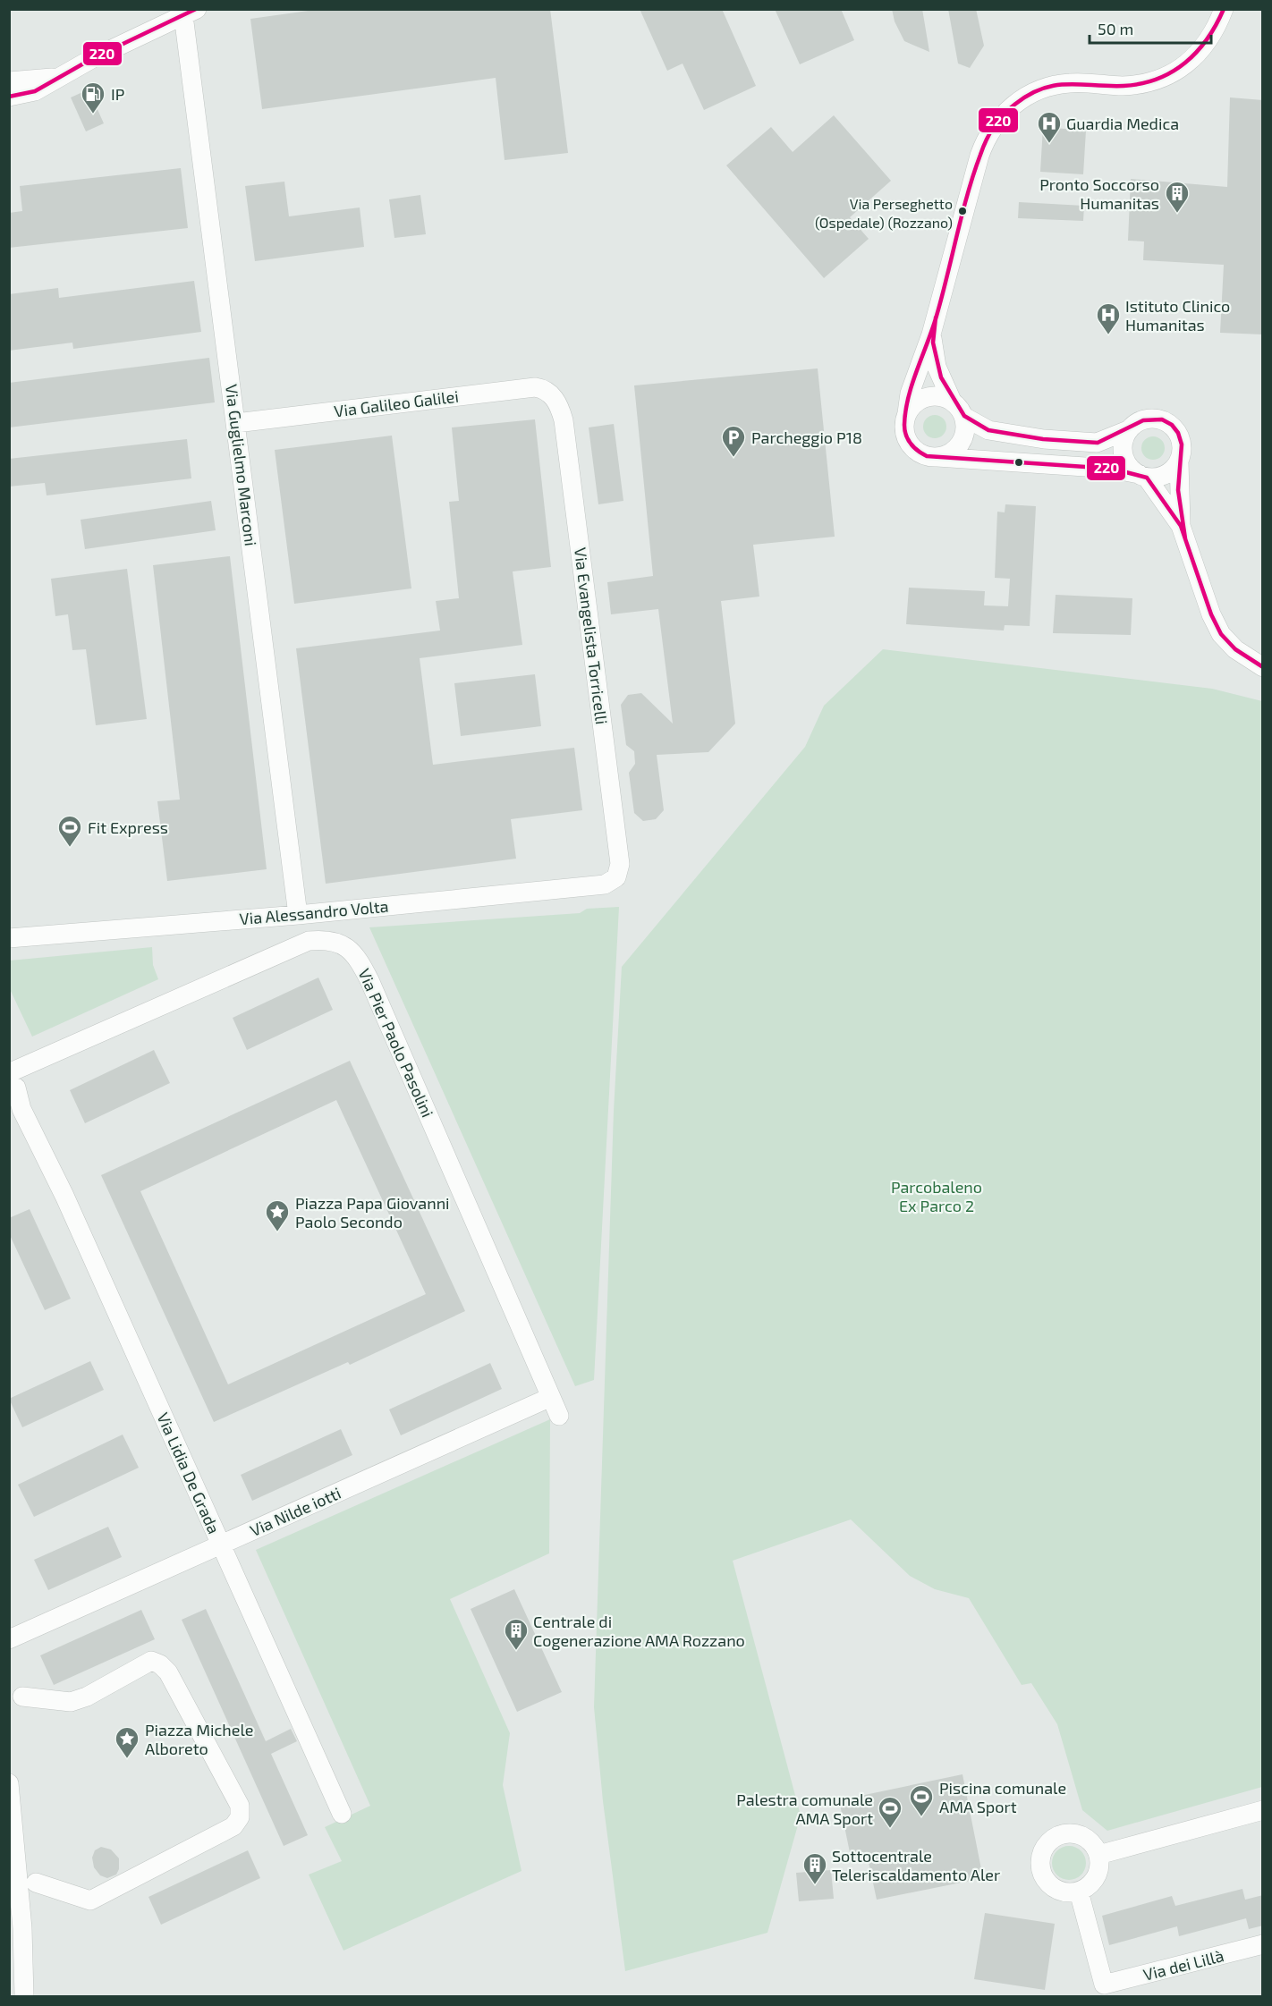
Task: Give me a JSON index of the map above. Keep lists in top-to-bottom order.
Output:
{
  "streets": {
    "street": [
      "Via Galileo Galilei",
      "Via Guglielmo Marconi",
      "Via Evangelista Torricelli",
      "Via Alessandro Volta",
      "Via Pier Paolo Pasolini",
      "Via Lidia De Grada",
      "Via Nilde iotti",
      "Via dei Lillà"
    ]
  },
  "crossings": [
    ["Via Galileo Galilei", "Via Guglielmo Marconi"],
    ["Via Galileo Galilei", "Via Evangelista Torricelli"],
    ["Via Guglielmo Marconi", "Via Alessandro Volta"],
    ["Via Evangelista Torricelli", "Via Alessandro Volta"],
    ["Via Pier Paolo Pasolini", "Via Lidia De Grada"],
    ["Via Pier Paolo Pasolini", "Via Nilde iotti"],
    ["Via Lidia De Grada", "Via Nilde iotti"]
  ],
  "parks": ["Parcobaleno Ex Parco 2"],
  "places": {
    "fuel station": ["IP"],
    "hospital": ["Guardia Medica", "Istituto Clinico Humanitas"],
    "other": ["Via Perseghetto (Ospedale) (Rozzano)"],
    "building": ["Pronto Soccorso Humanitas", "Centrale di Cogenerazione AMA Rozzano", "Sottocentrale Teleriscaldamento Aler"],
    "parking": ["Parcheggio P18"],
    "sports": ["Fit Express", "Piscina comunale AMA Sport", "Palestra comunale AMA Sport"],
    "place": ["Piazza Papa Giovanni Paolo Secondo", "Piazza Michele Alboreto"]
  },
  "lines": ["transit line 220"],
  "scale_bar": "50 m"
}
